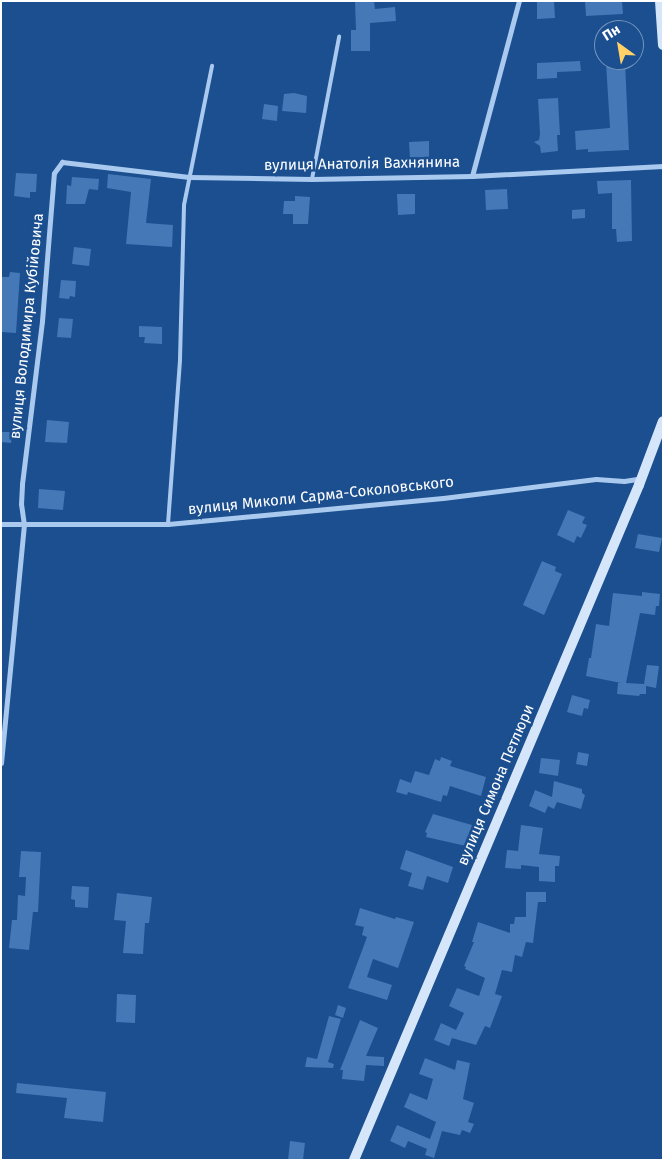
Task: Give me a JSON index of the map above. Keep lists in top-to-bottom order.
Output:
{
  "streets": {
    "street": [
      "вулиця Анатолія Вахнянина",
      "вулиця Володимира Кубійовича",
      "вулиця Миколи Сарма-Соколовського",
      "вулиця Симона Петлюри"
    ]
  },
  "crossings": [
    ["вулиця Анатолія Вахнянина", "вулиця Володимира Кубійовича"],
    ["вулиця Володимира Кубійовича", "вулиця Миколи Сарма-Соколовського"],
    ["вулиця Миколи Сарма-Соколовського", "вулиця Симона Петлюри"]
  ],
  "north": "top left"
}
